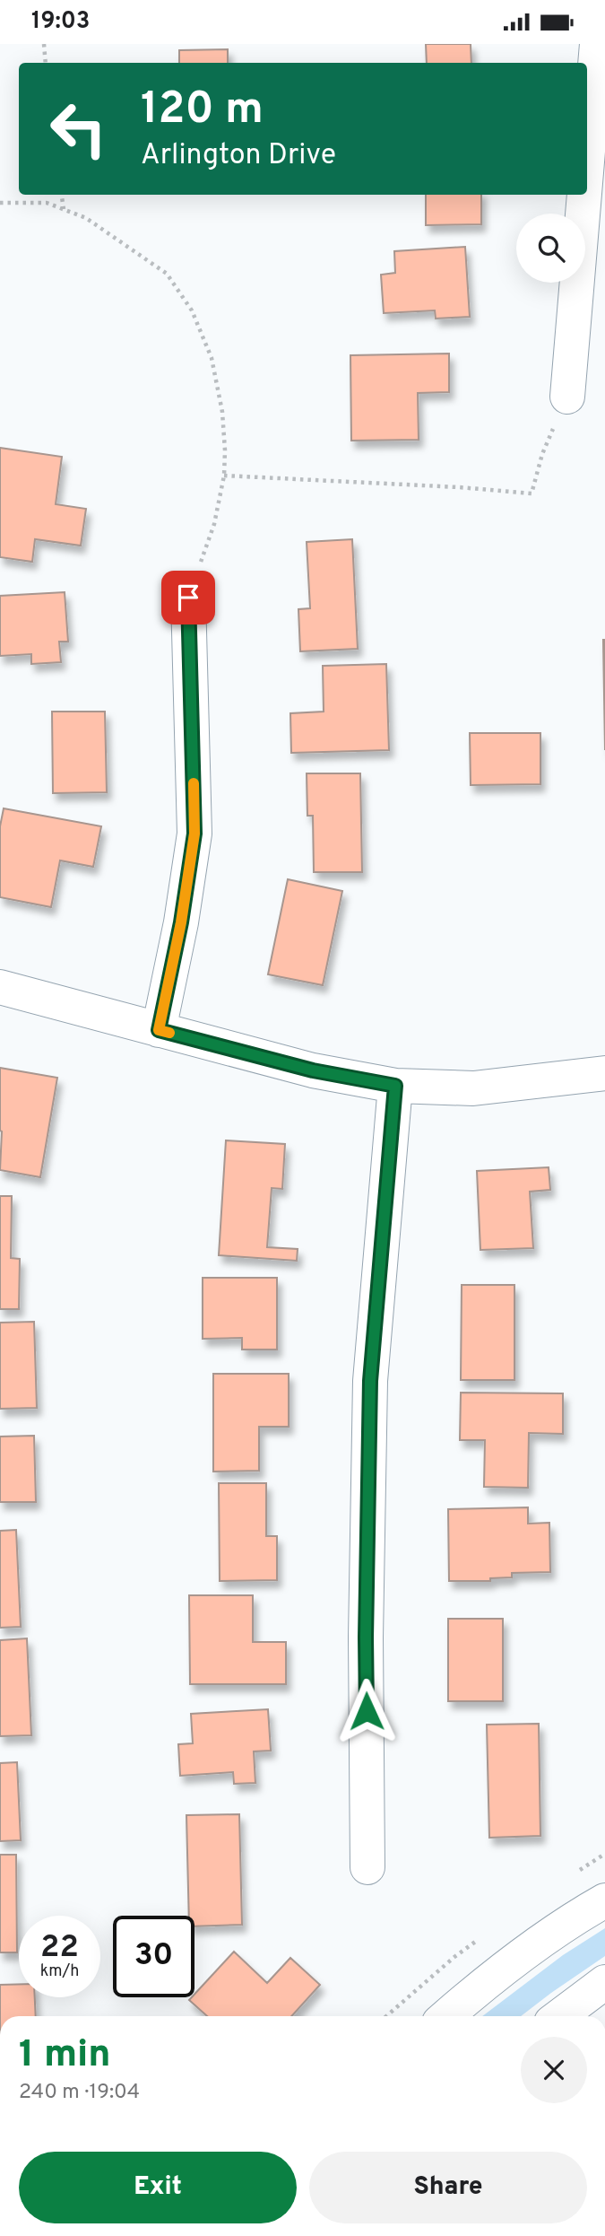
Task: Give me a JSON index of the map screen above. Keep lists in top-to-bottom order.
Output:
{
  "page": {
    "status": "19:03",
    "turn": ["120 m", "Arlington Drive"],
    "speed": "22 km/h",
    "limit": "30",
    "heading": ["1 min", "240 m · 19:04"],
    "buttons": ["Exit", "Share"]
  }
}
